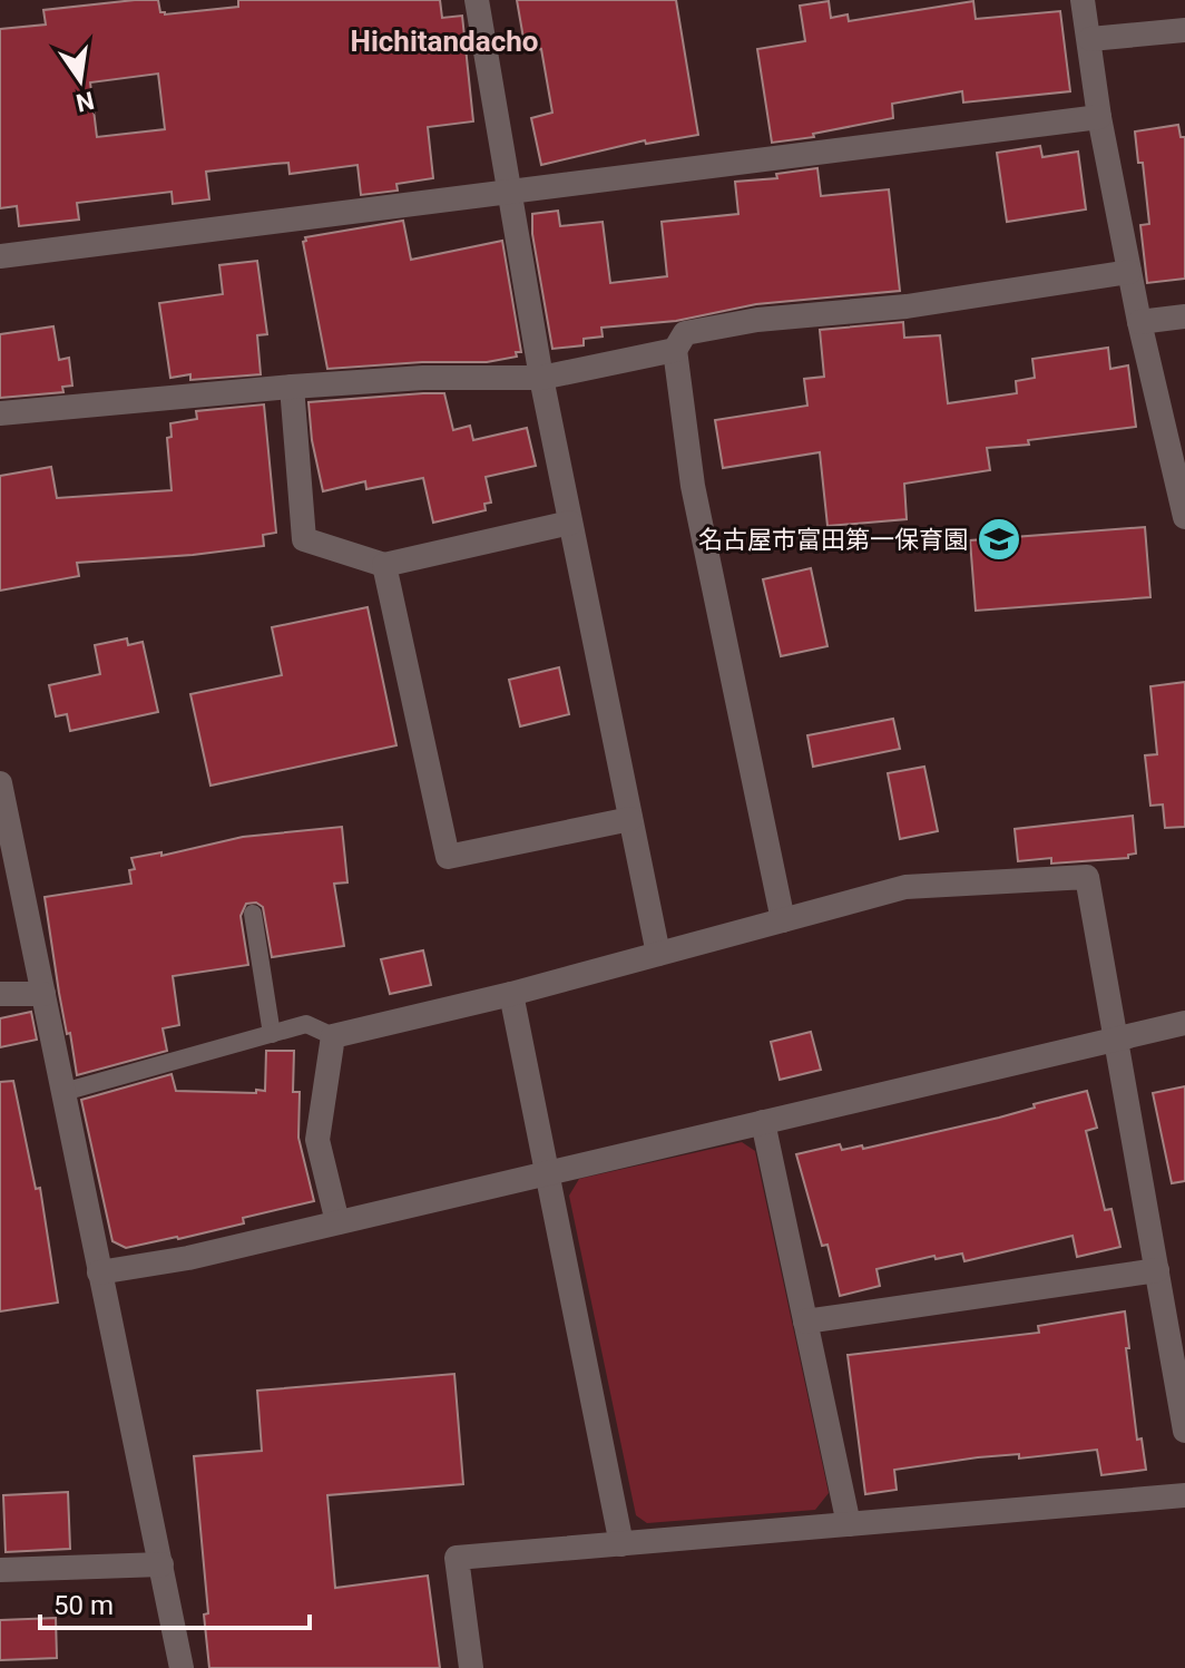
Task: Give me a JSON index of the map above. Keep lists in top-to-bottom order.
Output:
{
  "districts": ["Hichitandacho"],
  "places": {
    "school or university": ["名古屋市富田第一保育園"]
  },
  "scale_bar": "50 m",
  "north": "bottom"
}
